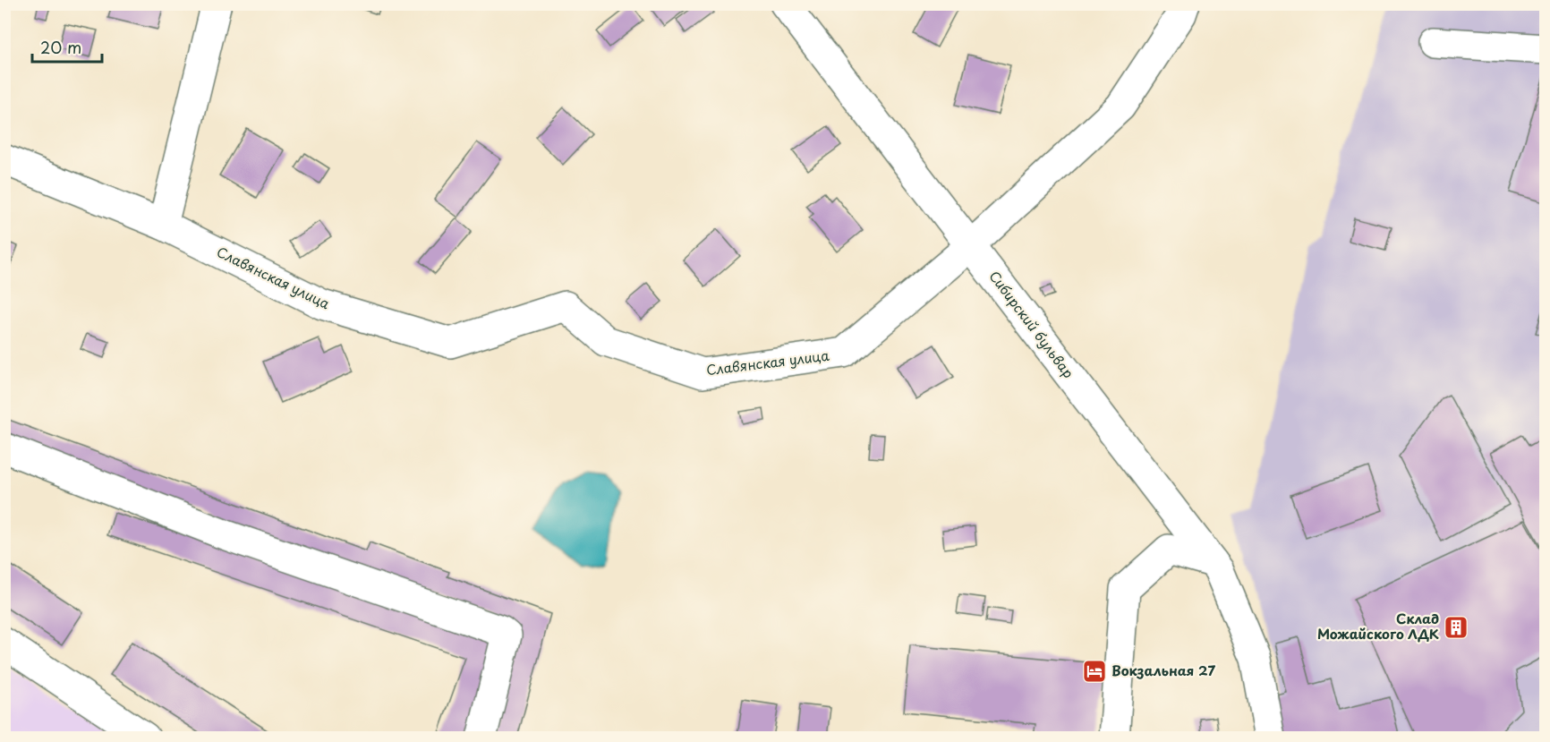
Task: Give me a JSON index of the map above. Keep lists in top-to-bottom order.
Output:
{
  "streets": {
    "street": ["Славянская улица", "Сибирский бульвар"]
  },
  "crossings": [
    ["Славянская улица", "Сибирский бульвар"]
  ],
  "places": {
    "building": ["Склад Можайского ЛДК"],
    "hotel": ["Вокзальная 27"]
  },
  "scale_bar": "20 m"
}
